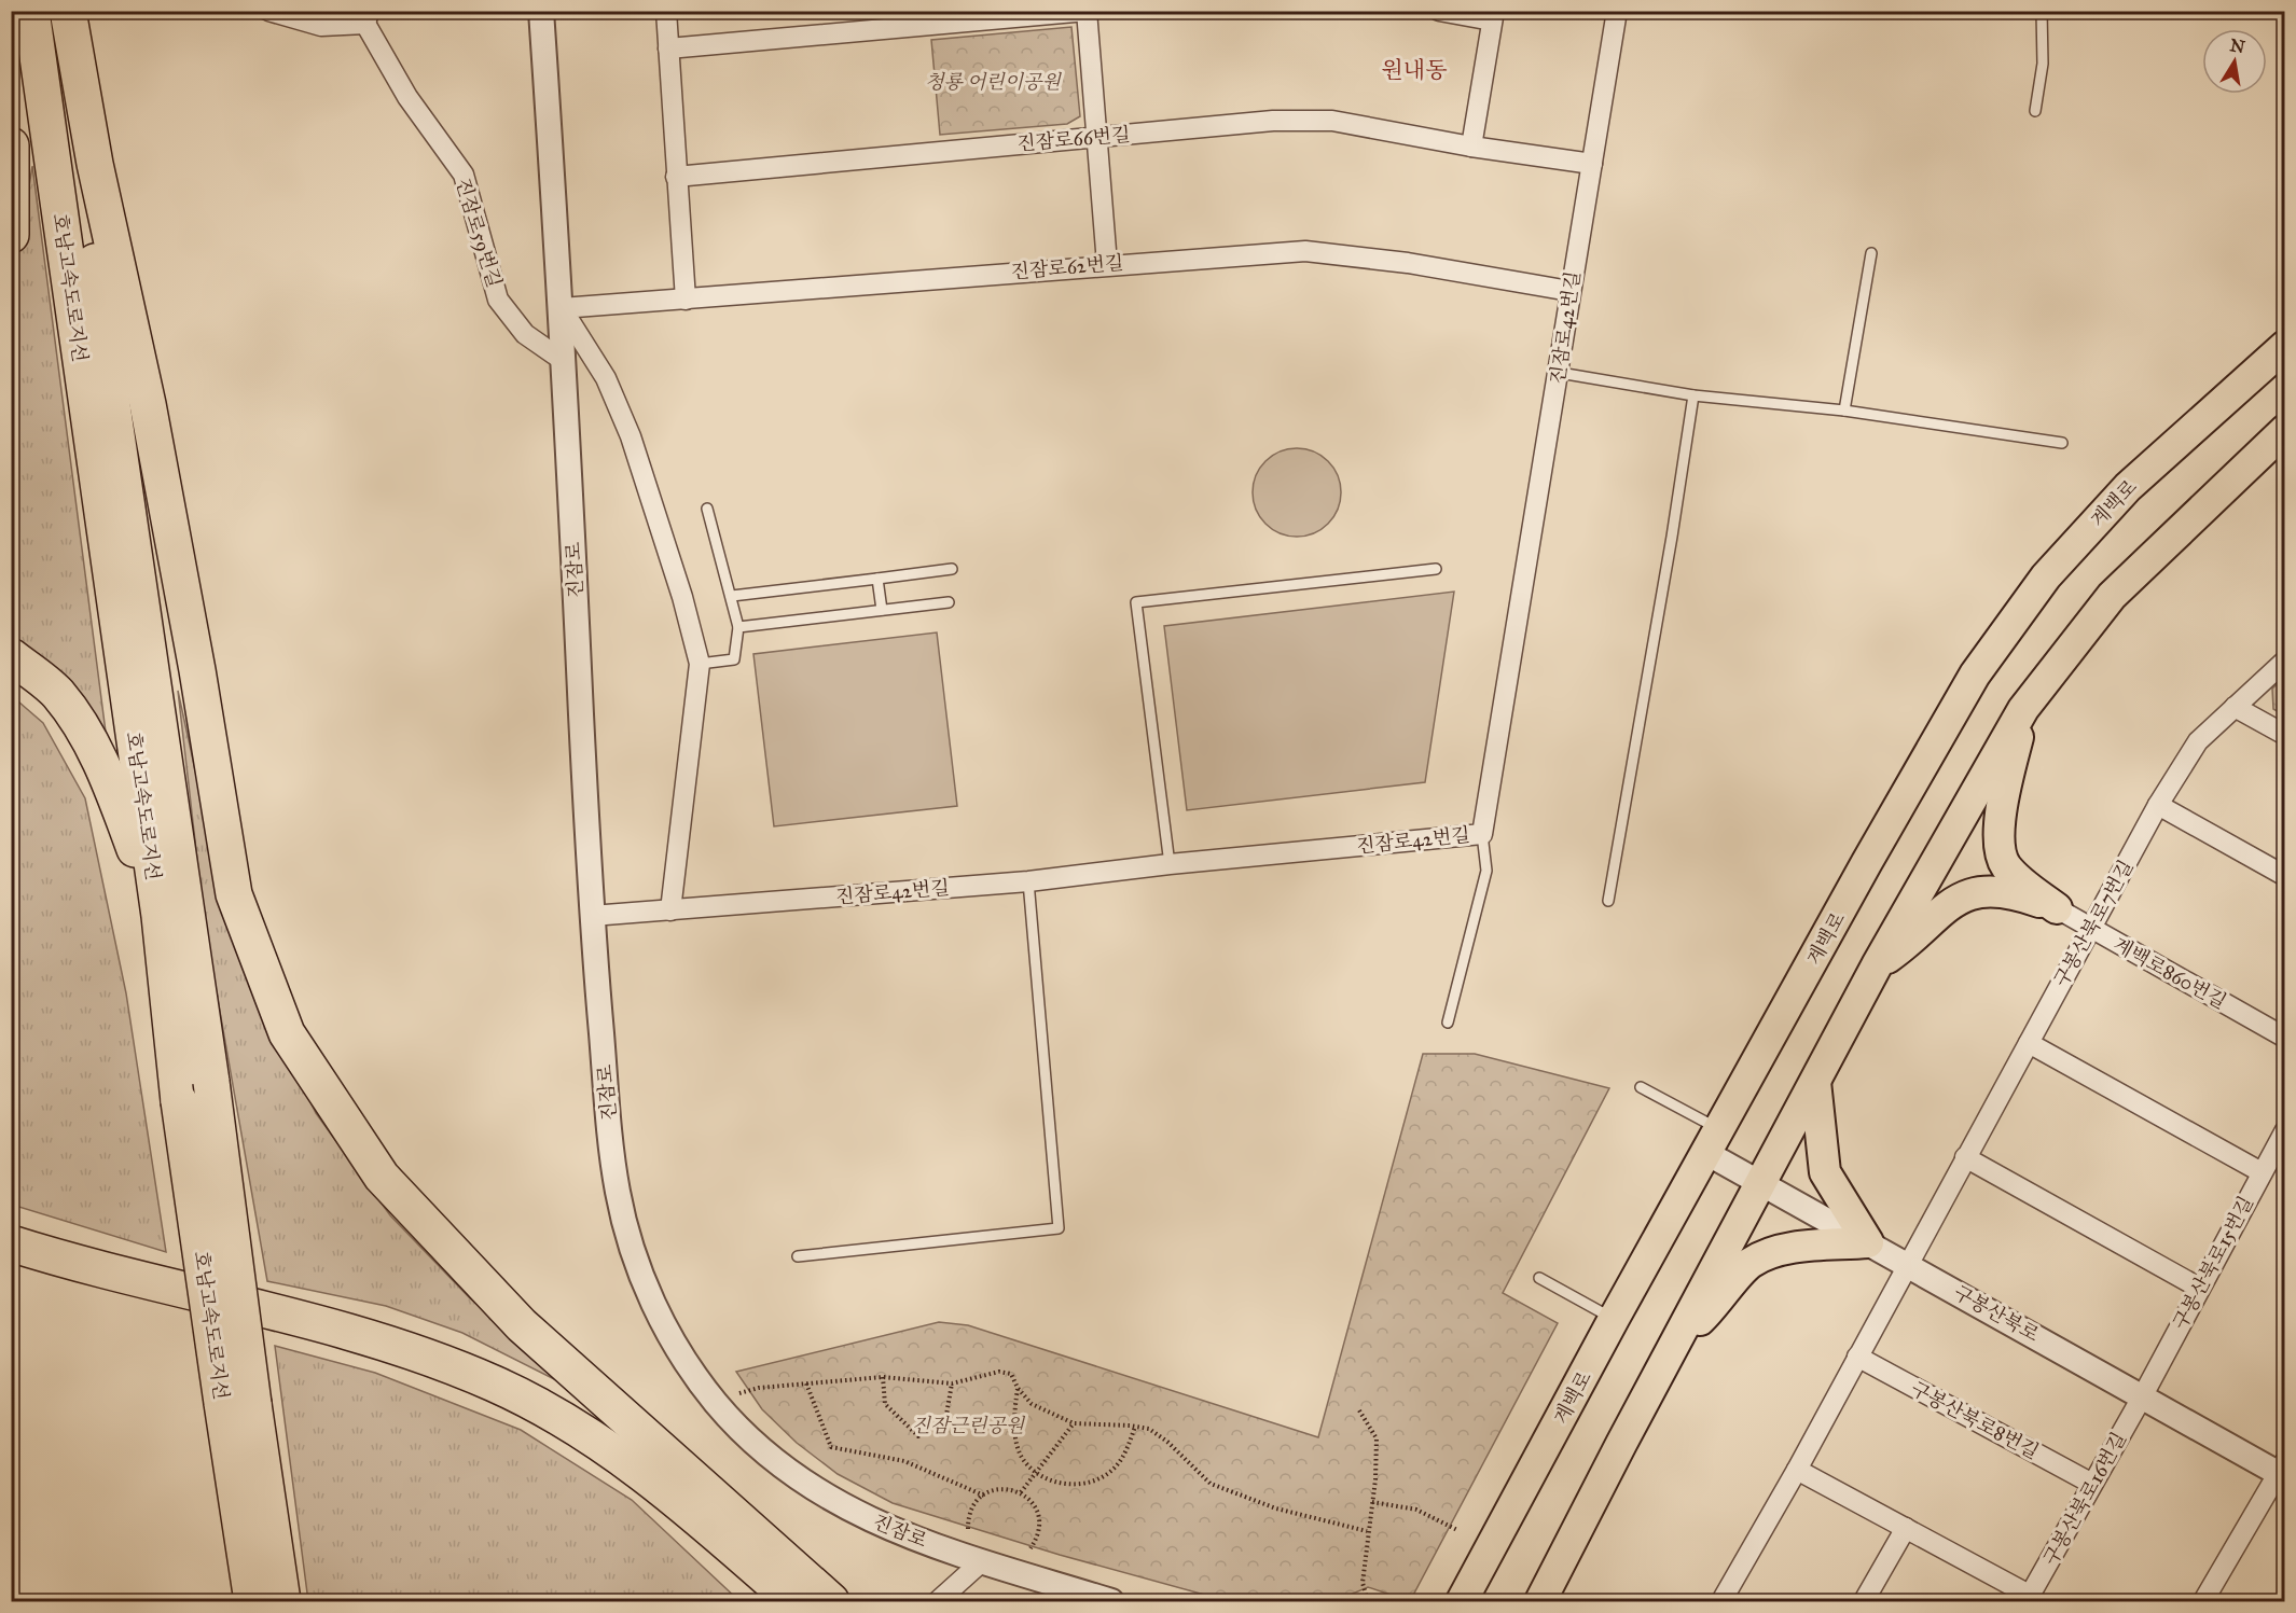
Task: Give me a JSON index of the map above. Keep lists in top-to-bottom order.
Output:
{
  "streets": {
    "highway": ["호남고속도로지선"],
    "main road": ["계백로"],
    "street": [
      "진잠로66번길",
      "진잠로59번길",
      "진잠로62번길",
      "진잠로42번길",
      "진잠로",
      "구봉산북로7번길",
      "계백로860번길",
      "구봉산북로15번길",
      "구봉산북로",
      "구봉산북로8번길",
      "구봉산북로16번길"
    ]
  },
  "crossings": [
    ["진잠로66번길", "진잠로42번길"],
    ["진잠로59번길", "진잠로"],
    ["진잠로62번길", "진잠로42번길"],
    ["진잠로62번길", "진잠로"],
    ["진잠로42번길", "진잠로"],
    ["계백로", "구봉산북로"],
    ["구봉산북로7번길", "계백로860번길"],
    ["구봉산북로7번길", "구봉산북로"],
    ["구봉산북로15번길", "구봉산북로"],
    ["구봉산북로15번길", "구봉산북로16번길"],
    ["구봉산북로", "구봉산북로16번길"],
    ["구봉산북로8번길", "구봉산북로16번길"]
  ],
  "districts": ["원내동"],
  "parks": ["청룡 어린이공원", "진잠근린공원"],
  "north": "top"
}
